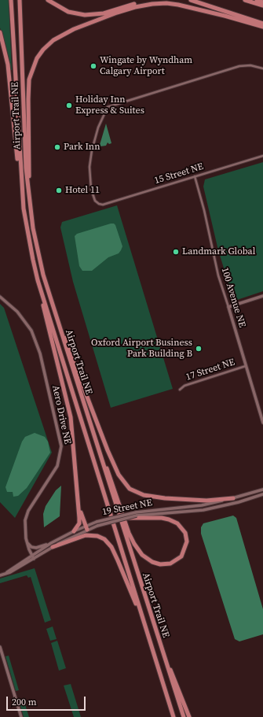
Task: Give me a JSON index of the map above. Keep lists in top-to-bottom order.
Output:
{
  "streets": {
    "highway": ["Airport Trail NE"],
    "street": [
      "15 Street NE",
      "100 Avenue NE",
      "17 Street NE",
      "Aero Drive NE",
      "19 Street NE"
    ]
  },
  "crossings": [
    ["15 Street NE", "100 Avenue NE"],
    ["100 Avenue NE", "17 Street NE"],
    ["Aero Drive NE", "19 Street NE"]
  ],
  "places": [
    "Wingate by Wyndham Calgary Airport",
    "Holiday Inn Express & Suites",
    "Park Inn",
    "Hotel 11",
    "Landmark Global",
    "Oxford Airport Business Park Building B"
  ],
  "scale_bar": "200 m"
}
